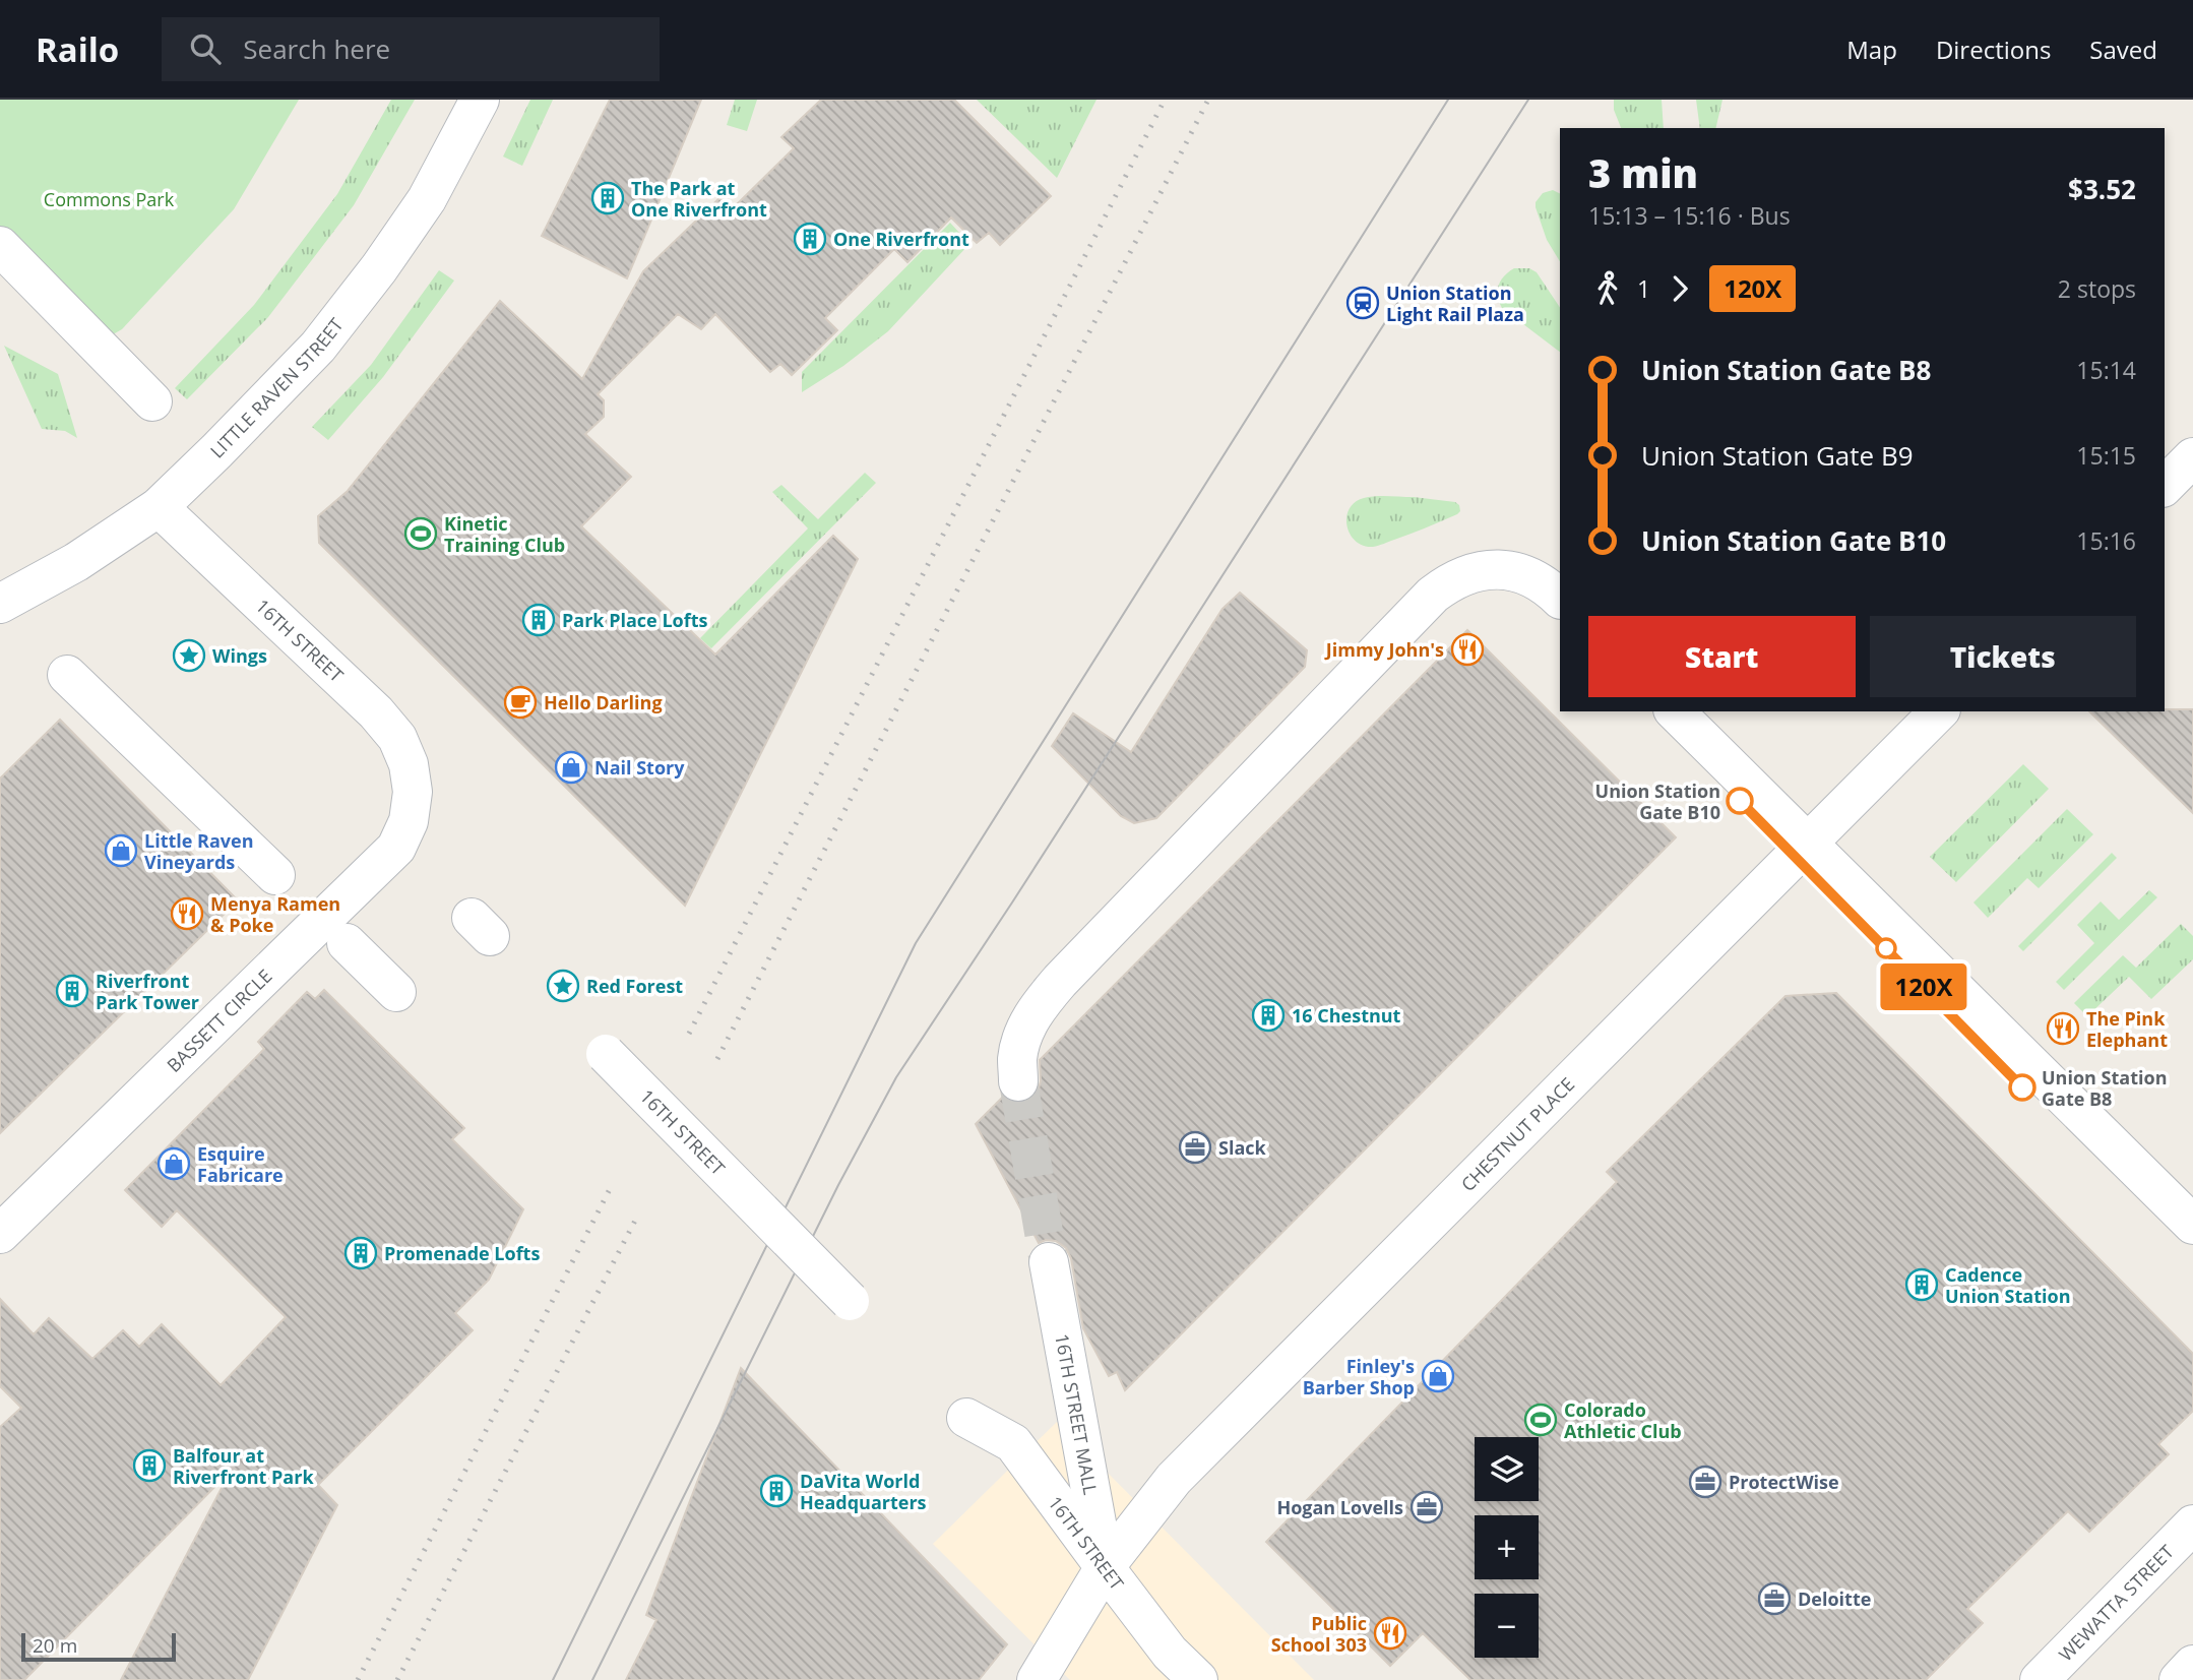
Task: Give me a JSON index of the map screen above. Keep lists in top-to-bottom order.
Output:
{
  "streets": {
    "street": [
      "LITTLE RAVEN STREET",
      "16TH STREET",
      "BASSETT CIRCLE",
      "CHESTNUT PLACE",
      "16TH STREET MALL",
      "WEWATTA STREET"
    ]
  },
  "crossings": [
    ["LITTLE RAVEN STREET", "16TH STREET"],
    ["16TH STREET", "BASSETT CIRCLE"],
    ["16TH STREET", "CHESTNUT PLACE"],
    ["16TH STREET", "16TH STREET MALL"],
    ["CHESTNUT PLACE", "16TH STREET MALL"]
  ],
  "parks": ["Commons Park"],
  "places": {
    "building": [
      "The Park at One Riverfront",
      "One Riverfront",
      "Park Place Lofts",
      "Riverfront Park Tower",
      "16 Chestnut",
      "Promenade Lofts",
      "Cadence Union Station",
      "Balfour at Riverfront Park",
      "DaVita World Headquarters"
    ],
    "station": ["Union Station Light Rail Plaza"],
    "sports": ["Kinetic Training Club", "Colorado Athletic Club"],
    "restaurant": [
      "Jimmy John's",
      "Menya Ramen & Poke",
      "The Pink Elephant",
      "Public School 303"
    ],
    "place": ["Wings", "Red Forest"],
    "cafe": ["Hello Darling"],
    "shop": [
      "Nail Story",
      "Little Raven Vineyards",
      "Esquire Fabricare",
      "Finley's Barber Shop"
    ],
    "other": ["Union Station Gate B10", "Union Station Gate B8"],
    "office": [
      "Slack",
      "ProtectWise",
      "Hogan Lovells",
      "Deloitte"
    ]
  },
  "lines": ["bus line 120X"],
  "scale_bar": "20 m",
  "page": {
    "header": "Railo",
    "search": "Search here",
    "nav": ["Map", "Directions", "Saved"],
    "on_map": "120X",
    "heading": ["3 min", "15:13 – 15:16 · Bus", "$3.52"],
    "legs": ["1", "120X", "2 stops"],
    "list": [
      {
        "name": "Union Station Gate B8",
        "value": "15:14"
      },
      {
        "name": "Union Station Gate B9",
        "value": "15:15"
      },
      {
        "name": "Union Station Gate B10",
        "value": "15:16"
      }
    ],
    "buttons": ["Start", "Tickets"],
    "map_buttons": ["+", "−"],
    "scale": "20 m"
  }
}
